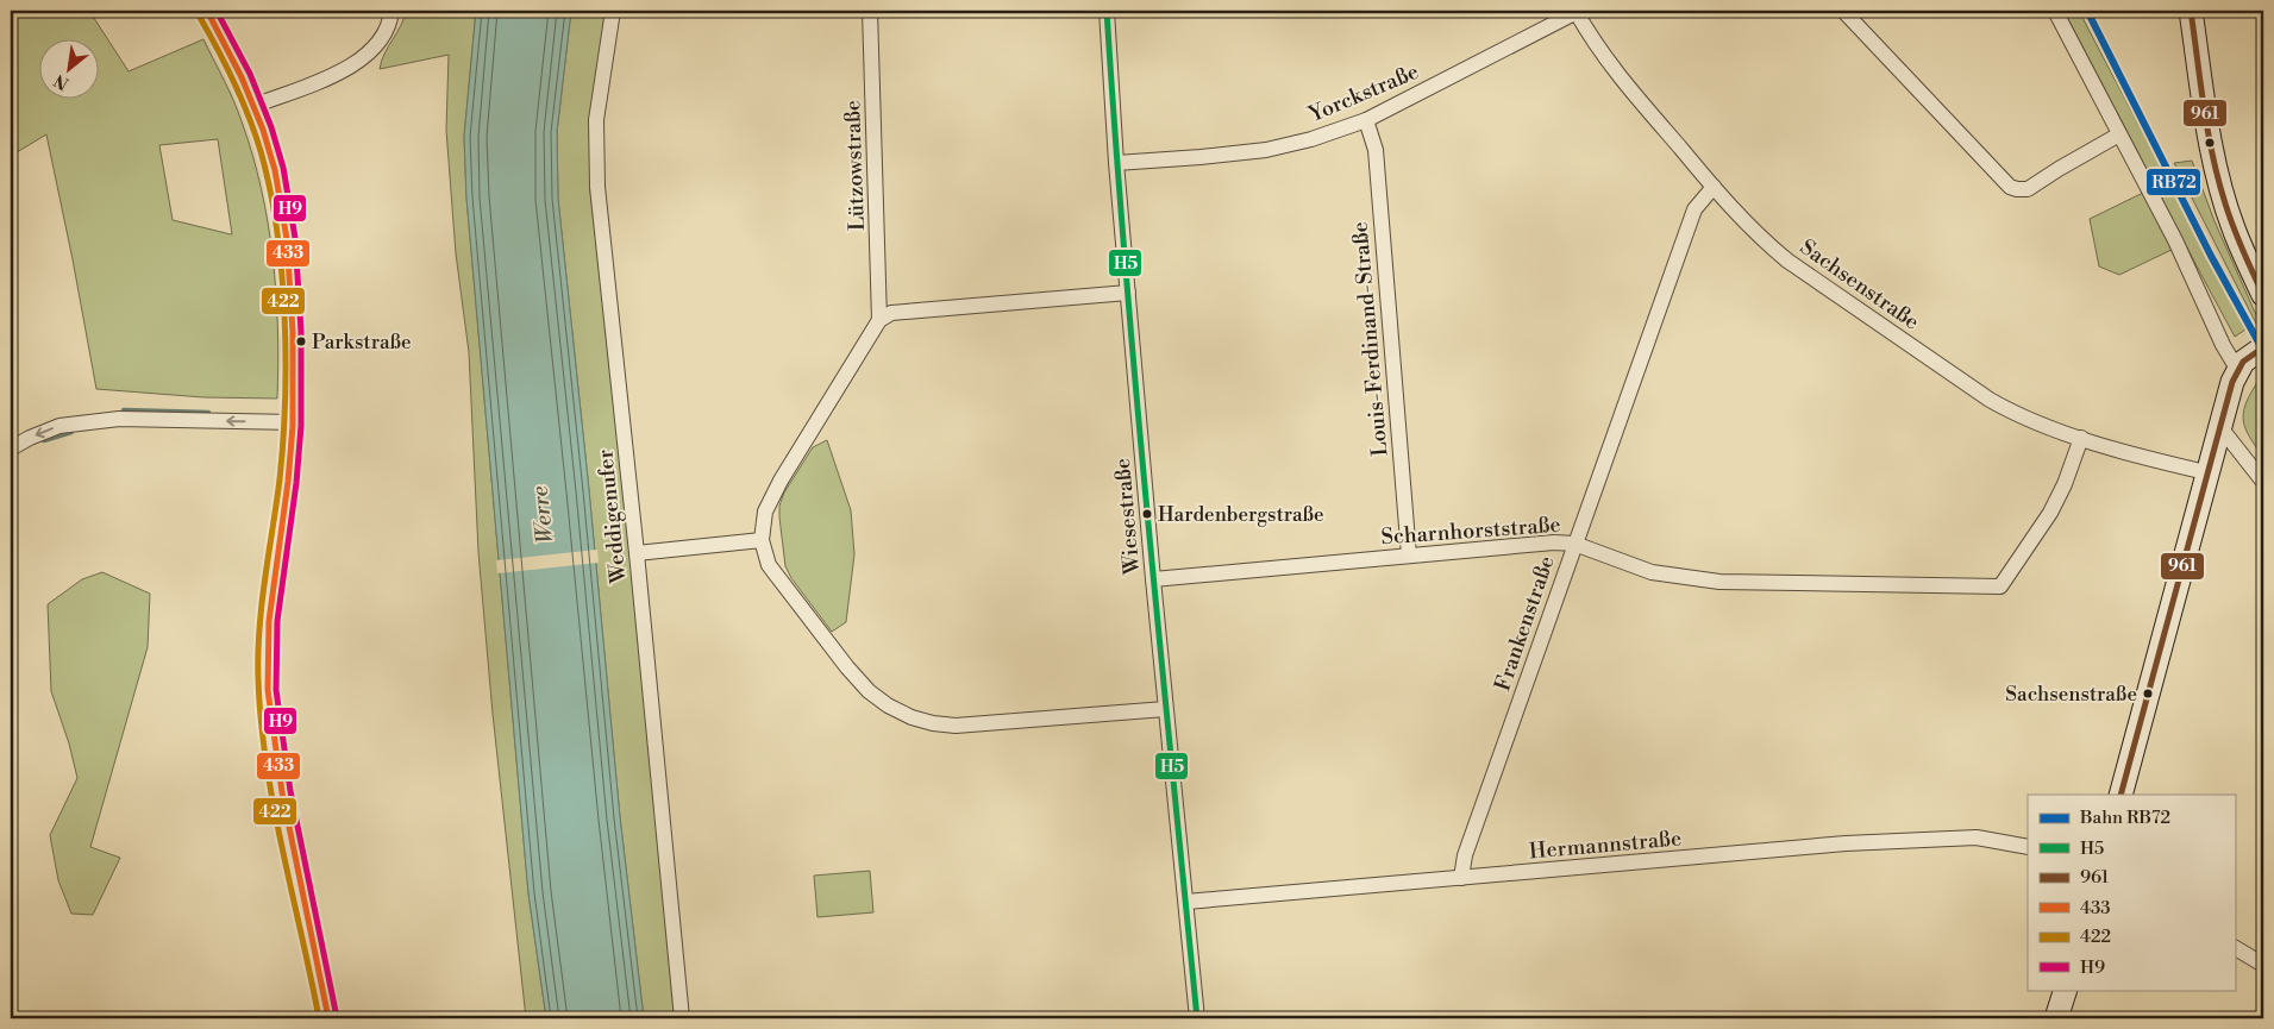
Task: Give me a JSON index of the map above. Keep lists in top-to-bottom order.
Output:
{
  "streets": {
    "street": [
      "Yorckstraße",
      "Lützowstraße",
      "Sachsenstraße",
      "Louis-Ferdinand-Straße",
      "Weddigenufer",
      "Wiesestraße",
      "Scharnhorststraße",
      "Frankenstraße",
      "Hermannstraße"
    ]
  },
  "crossings": [
    ["Yorckstraße", "Sachsenstraße"],
    ["Yorckstraße", "Louis-Ferdinand-Straße"],
    ["Yorckstraße", "Wiesestraße"],
    ["Sachsenstraße", "Scharnhorststraße"],
    ["Sachsenstraße", "Frankenstraße"],
    ["Louis-Ferdinand-Straße", "Scharnhorststraße"],
    ["Wiesestraße", "Scharnhorststraße"],
    ["Wiesestraße", "Hermannstraße"],
    ["Scharnhorststraße", "Frankenstraße"],
    ["Frankenstraße", "Hermannstraße"]
  ],
  "water": ["Werre"],
  "places": ["Parkstraße", "Hardenbergstraße", "Sachsenstraße"],
  "lines": [
    "rail line RB72",
    "transit line H5",
    "transit line 961",
    "transit line 433",
    "transit line H9",
    "transit line 422"
  ],
  "legend": [
    "Bahn RB72",
    "H5",
    "961",
    "433",
    "422",
    "H9"
  ],
  "north": "bottom left"
}
